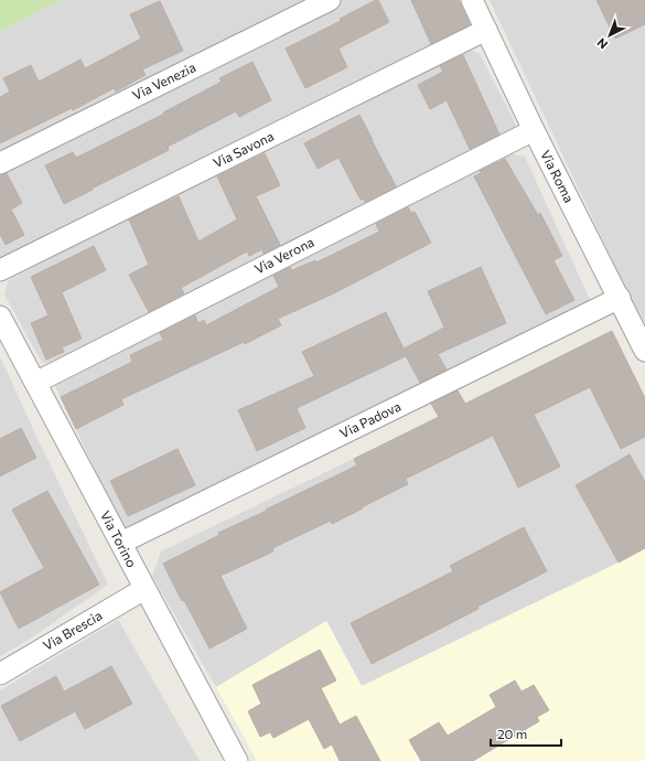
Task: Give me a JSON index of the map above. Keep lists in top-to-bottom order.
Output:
{
  "streets": {
    "street": [
      "Via Venezia",
      "Via Savona",
      "Via Roma",
      "Via Verona",
      "Via Padova",
      "Via Torino",
      "Via Brescia"
    ]
  },
  "crossings": [
    ["Via Savona", "Via Roma"],
    ["Via Roma", "Via Verona"],
    ["Via Roma", "Via Padova"],
    ["Via Verona", "Via Torino"],
    ["Via Padova", "Via Torino"],
    ["Via Torino", "Via Brescia"]
  ],
  "scale_bar": "20 m",
  "north": "bottom left"
}
